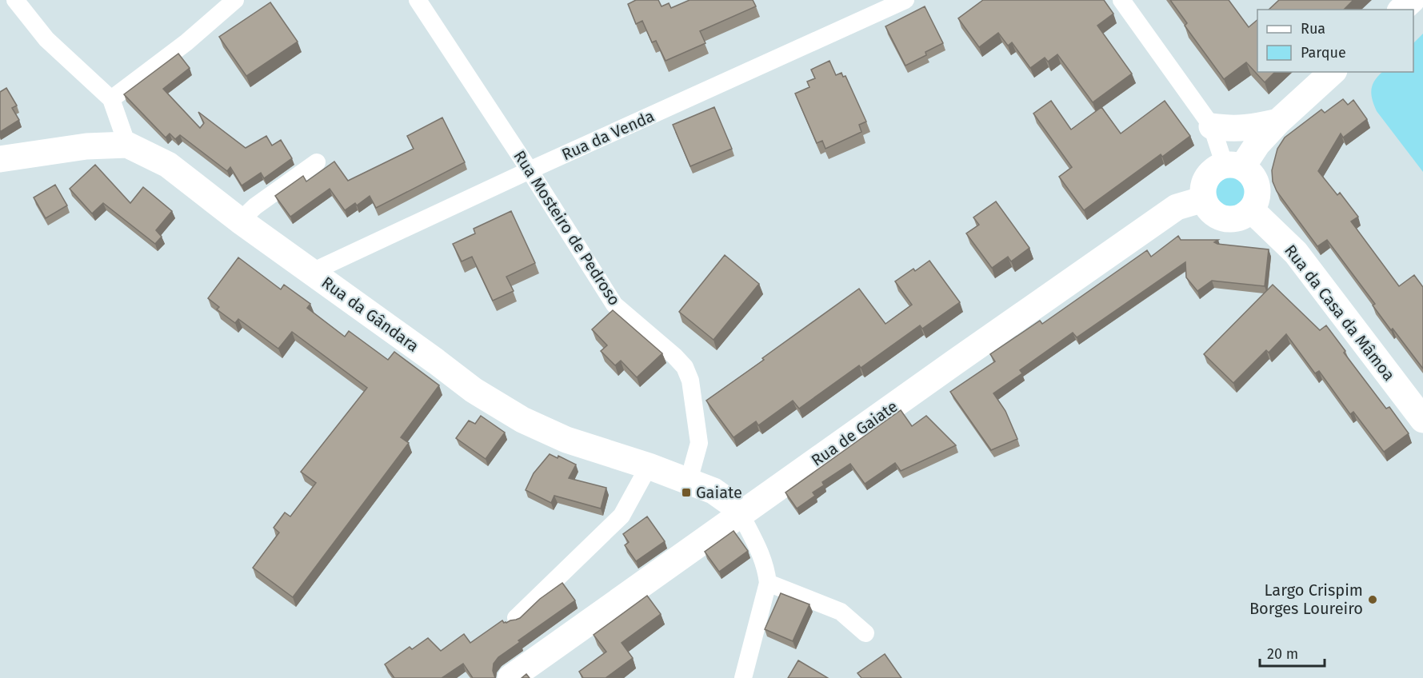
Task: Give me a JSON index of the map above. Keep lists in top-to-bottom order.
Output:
{
  "streets": {
    "main road": ["Rua da Casa da Mâmoa", "Rua da Gândara", "Rua de Gaiate"],
    "street": ["Rua da Venda", "Rua Mosteiro de Pedroso"]
  },
  "crossings": [
    ["Rua da Venda", "Rua Mosteiro de Pedroso"],
    ["Rua da Venda", "Rua da Gândara"],
    ["Rua Mosteiro de Pedroso", "Rua da Gândara"],
    ["Rua da Casa da Mâmoa", "Rua de Gaiate"],
    ["Rua da Gândara", "Rua de Gaiate"]
  ],
  "places": {
    "transit": ["Gaiate"],
    "other": ["Largo Crispim Borges Loureiro"]
  },
  "legend": ["Rua", "Parque"],
  "scale_bar": "20 m"
}
